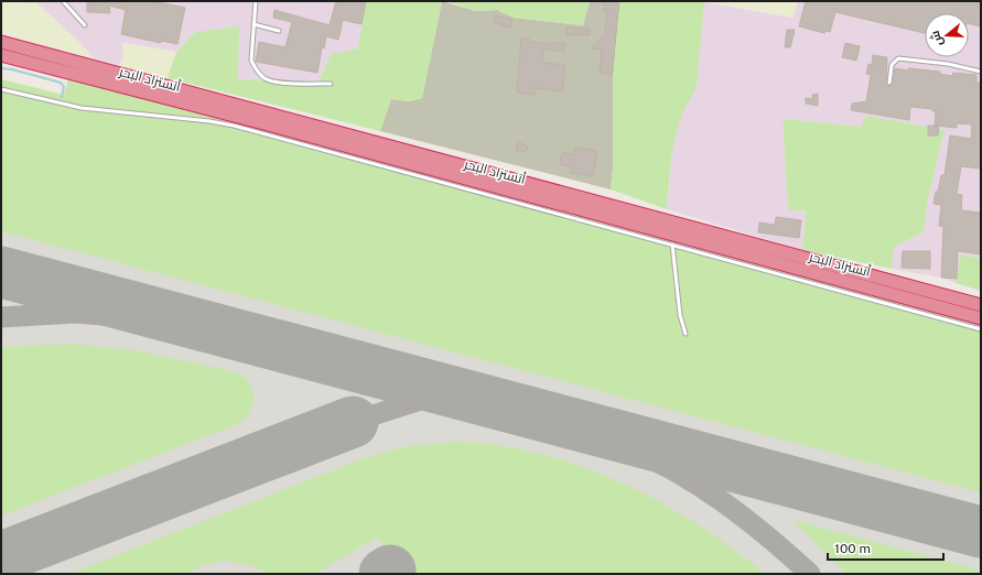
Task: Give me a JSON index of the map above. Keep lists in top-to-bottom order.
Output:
{
  "streets": {
    "highway": ["أتستراد البحر"]
  },
  "scale_bar": "100 m",
  "north": "left"
}
